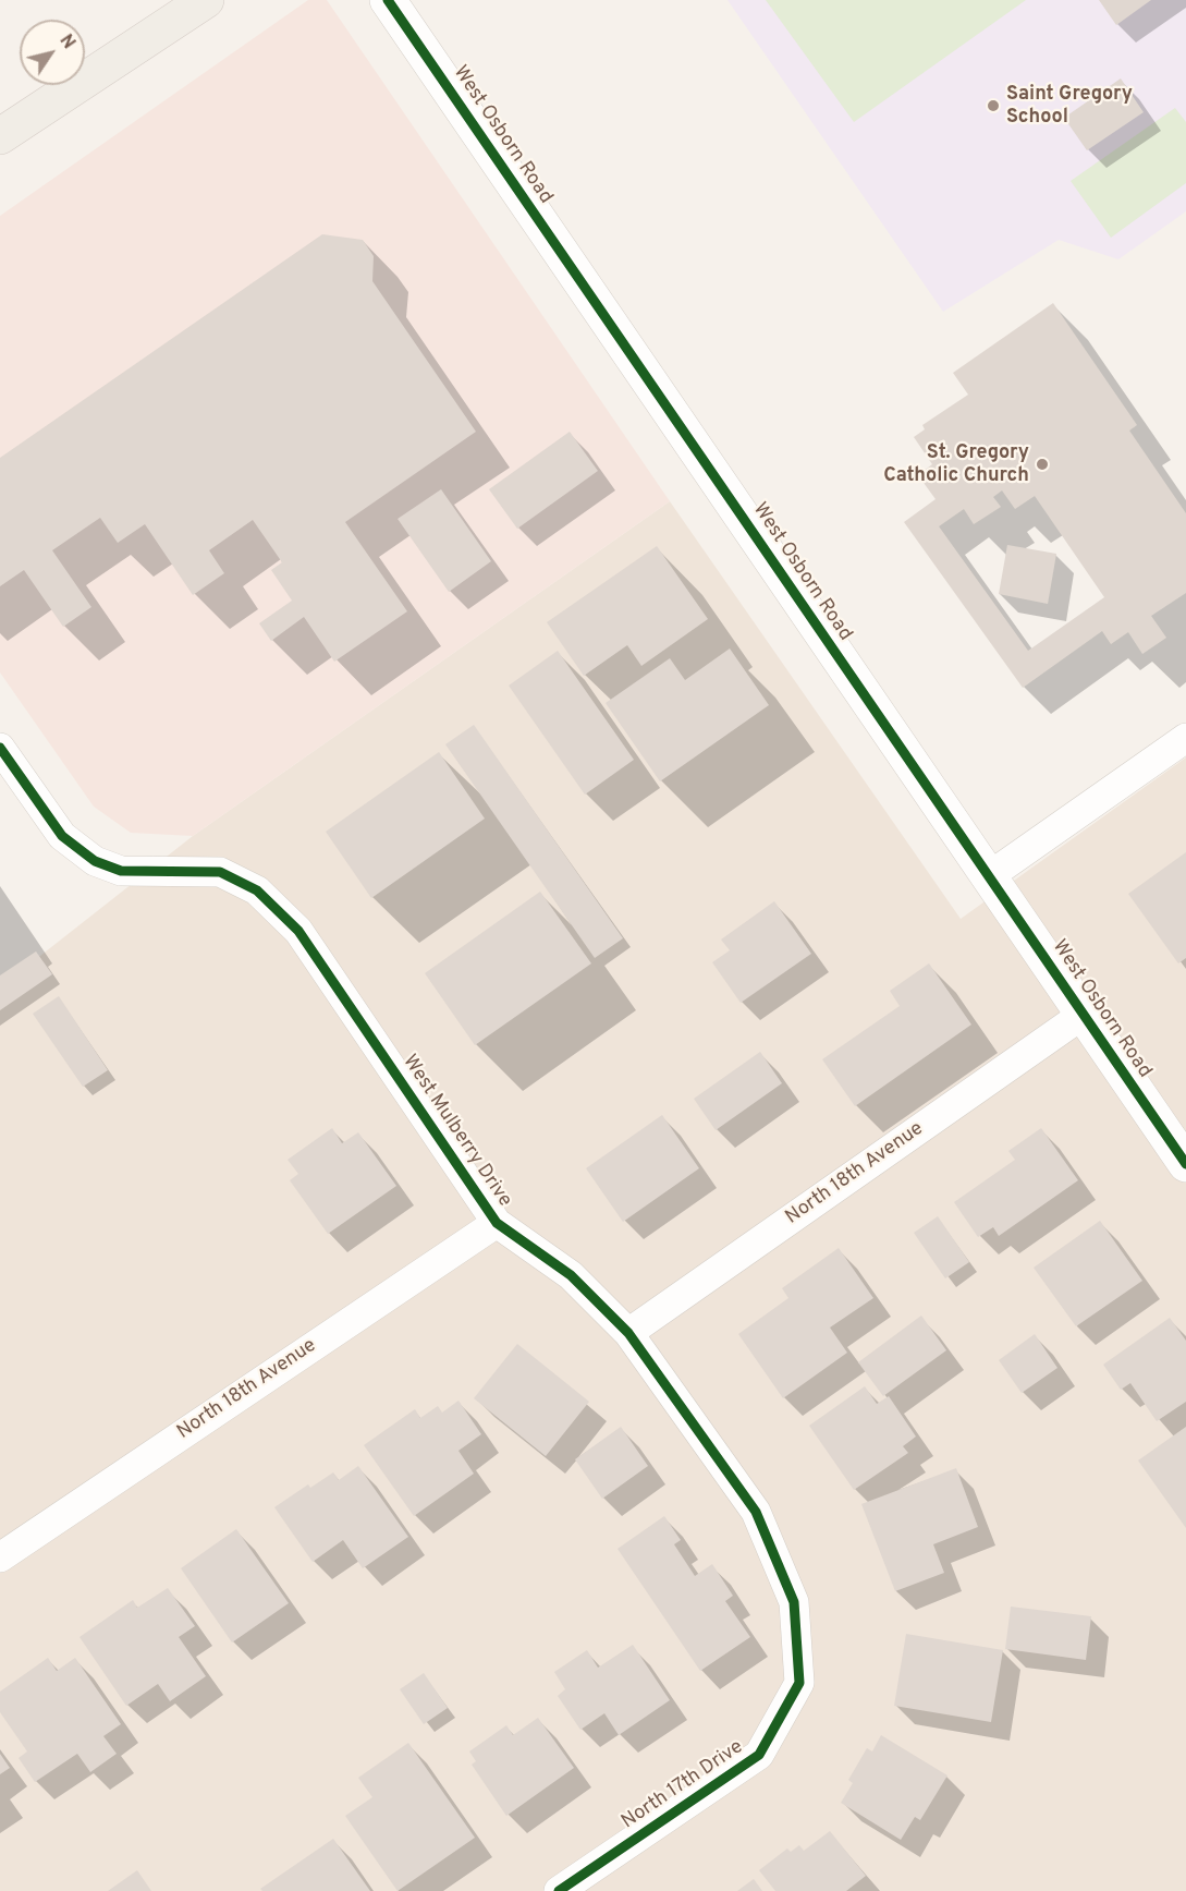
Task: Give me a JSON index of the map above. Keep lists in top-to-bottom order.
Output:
{
  "streets": {
    "street": [
      "West Osborn Road",
      "West Mulberry Drive",
      "North 18th Avenue",
      "North 17th Drive"
    ]
  },
  "crossings": [
    ["West Osborn Road", "North 18th Avenue"],
    ["West Mulberry Drive", "North 18th Avenue"],
    ["West Mulberry Drive", "North 17th Drive"]
  ],
  "places": ["Saint Gregory School", "St. Gregory Catholic Church"],
  "north": "top right"
}
